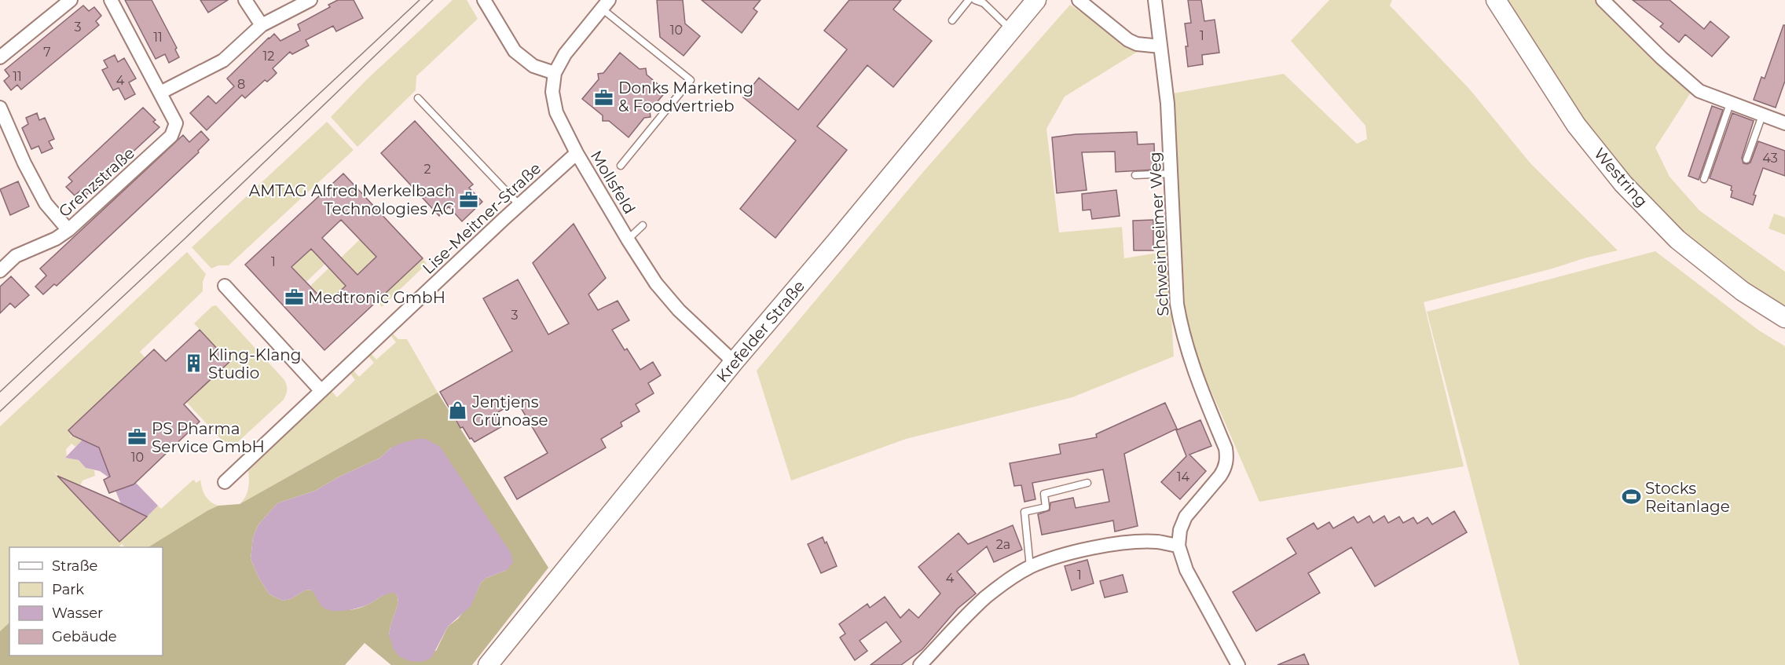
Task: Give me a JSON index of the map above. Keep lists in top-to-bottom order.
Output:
{
  "streets": {
    "main road": ["Westring", "Krefelder Straße"],
    "street": [
      "Grenzstraße",
      "Mollsfeld",
      "Lise-Meitner-Straße",
      "Schweinheimer Weg"
    ]
  },
  "crossings": [
    ["Mollsfeld", "Lise-Meitner-Straße"],
    ["Mollsfeld", "Krefelder Straße"]
  ],
  "places": {
    "office": [
      "Donks Marketing & Foodvertrieb",
      "AMTAG Alfred Merkelbach Technologies AG",
      "Medtronic GmbH",
      "PS Pharma Service GmbH"
    ],
    "building": ["Kling-Klang Studio"],
    "shop": ["Jentjens Grünoase"],
    "sports": ["Stocks Reitanlage"]
  },
  "house_numbers": [
    "3",
    "10",
    "1",
    "11",
    "7",
    "12",
    "11",
    "4",
    "8",
    "43",
    "2",
    "1",
    "3",
    "10",
    "14",
    "2a",
    "1",
    "4"
  ],
  "legend": [
    "Straße",
    "Park",
    "Wasser",
    "Gebäude"
  ]
}
